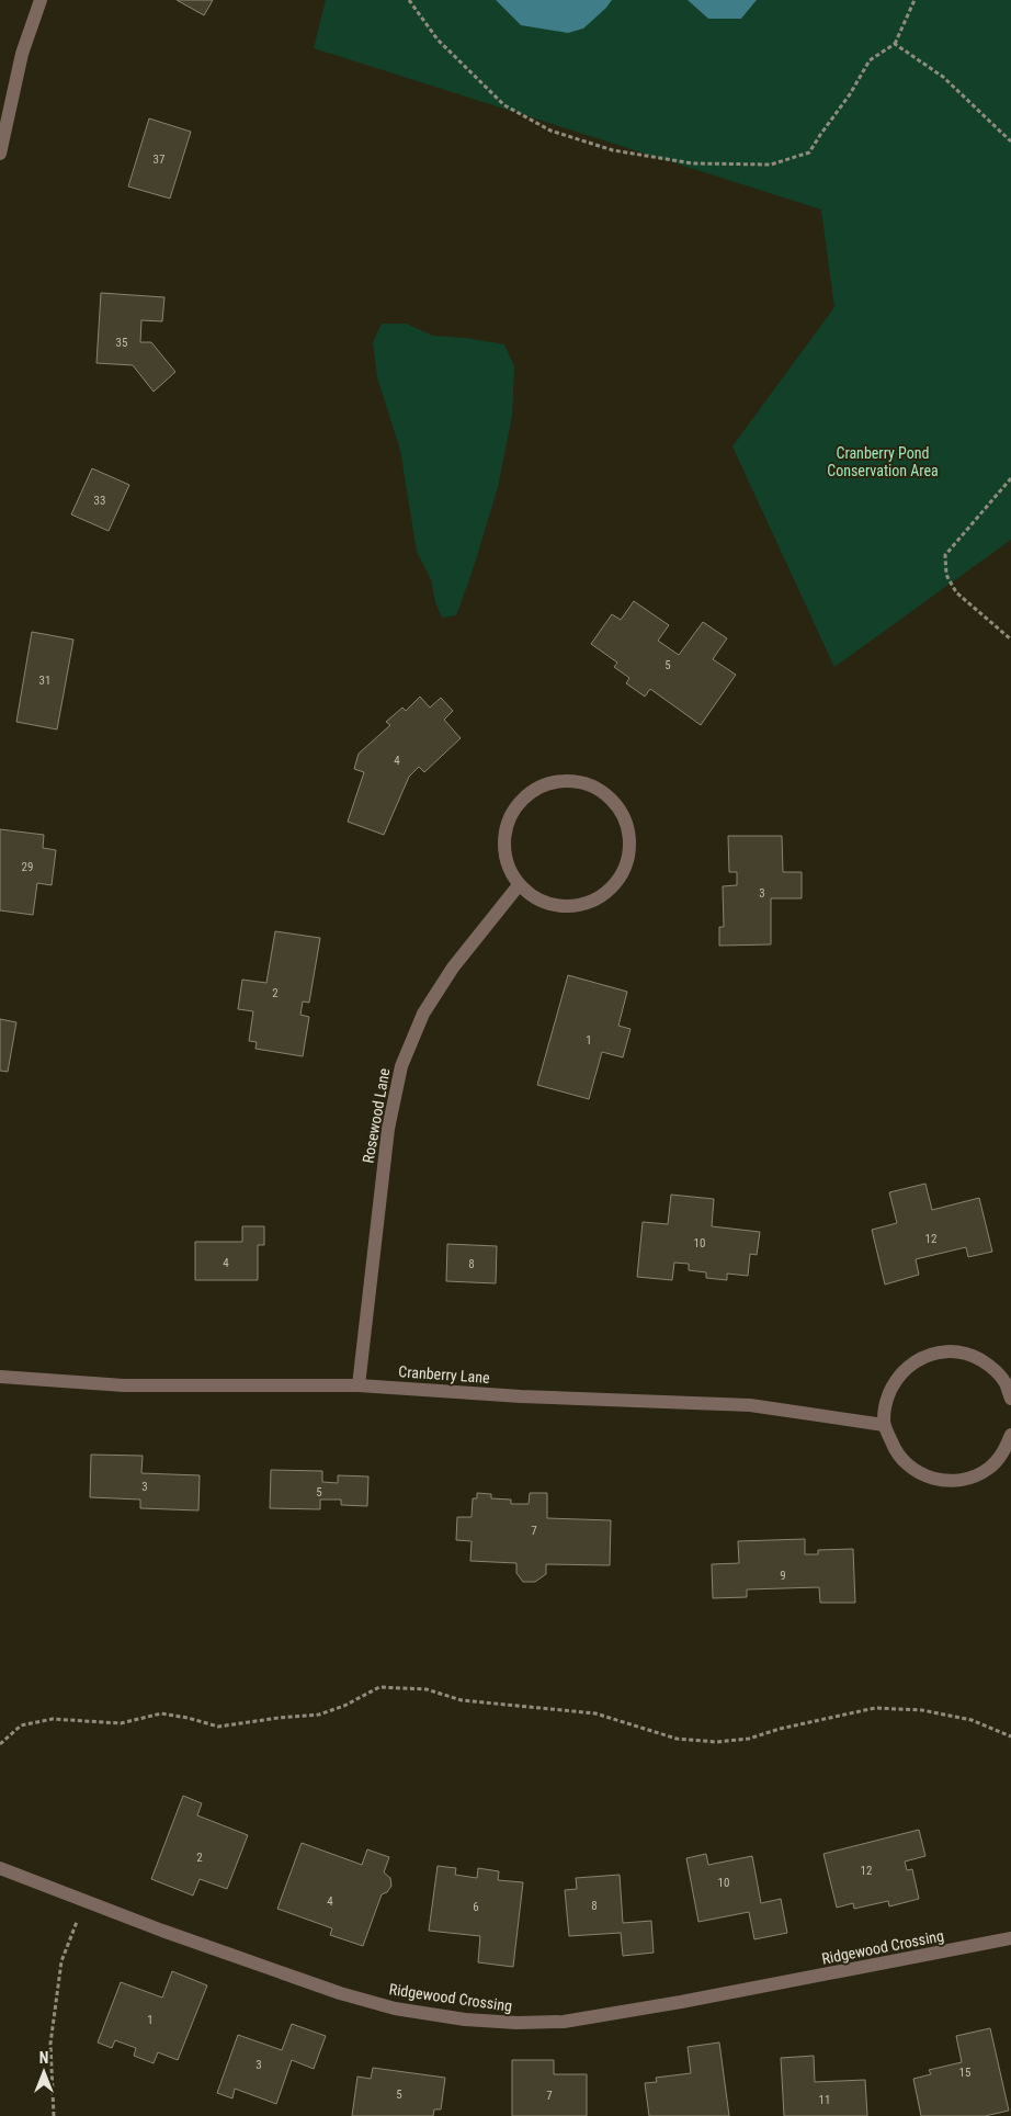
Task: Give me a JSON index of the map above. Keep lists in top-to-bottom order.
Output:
{
  "streets": {
    "street": ["Rosewood Lane", "Cranberry Lane", "Ridgewood Crossing"]
  },
  "crossings": [
    ["Rosewood Lane", "Cranberry Lane"]
  ],
  "parks": ["Cranberry Pond Conservation Area"],
  "house_numbers": [
    "37",
    "35",
    "33",
    "5",
    "31",
    "4",
    "29",
    "3",
    "2",
    "1",
    "12",
    "10",
    "4",
    "8",
    "3",
    "5",
    "7",
    "9",
    "2",
    "12",
    "10",
    "4",
    "8",
    "6",
    "1",
    "3",
    "15",
    "5",
    "7",
    "11"
  ],
  "north": "top"
}
